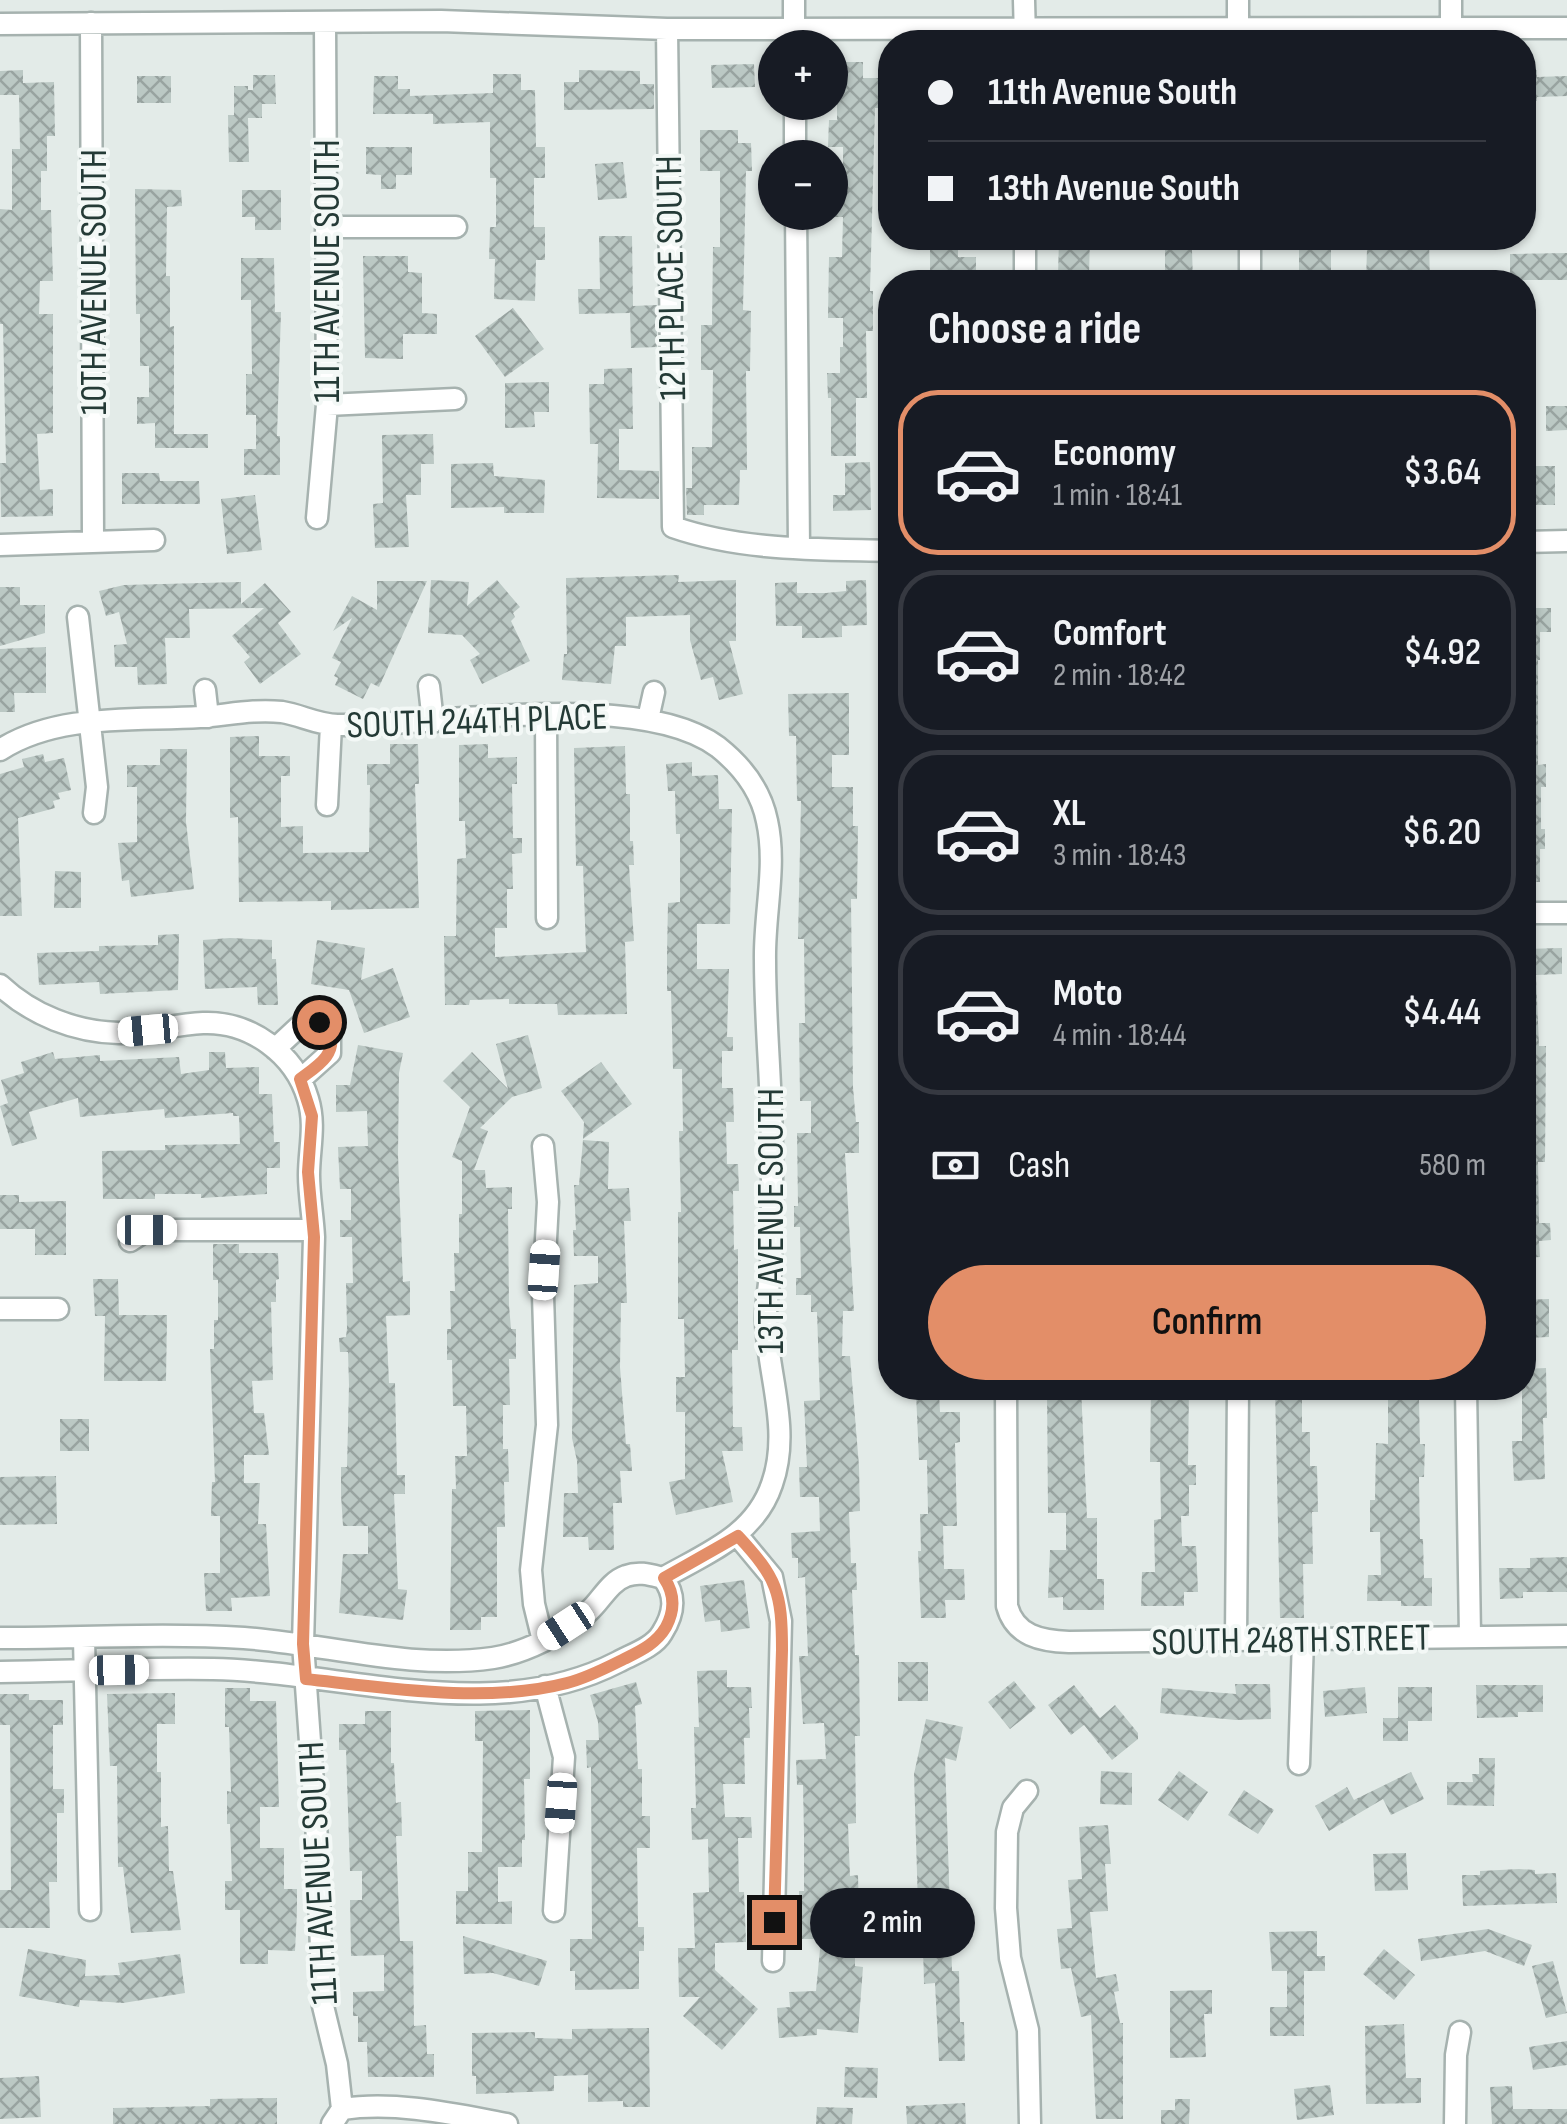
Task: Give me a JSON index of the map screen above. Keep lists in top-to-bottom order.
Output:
{
  "streets": {
    "street": [
      "11TH AVENUE SOUTH",
      "12TH PLACE SOUTH",
      "10TH AVENUE SOUTH",
      "SOUTH 244TH PLACE",
      "13TH AVENUE SOUTH",
      "SOUTH 248TH STREET"
    ]
  },
  "crossings": [
    ["SOUTH 244TH PLACE", "13TH AVENUE SOUTH"]
  ],
  "page": {
    "map_buttons": ["+", "−"],
    "banner": ["11th Avenue South", "13th Avenue South"],
    "heading": "Choose a ride",
    "list": [
      {
        "name": "Economy",
        "note": "1 min · 18:41",
        "value": "$3.64"
      },
      {
        "name": "Comfort",
        "note": "2 min · 18:42",
        "value": "$4.92"
      },
      {
        "name": "XL",
        "note": "3 min · 18:43",
        "value": "$6.20"
      },
      {
        "name": "Moto",
        "note": "4 min · 18:44",
        "value": "$4.44"
      }
    ],
    "pay": ["Cash", "580 m"],
    "buttons": "Confirm",
    "bubble": "2 min"
  }
}
